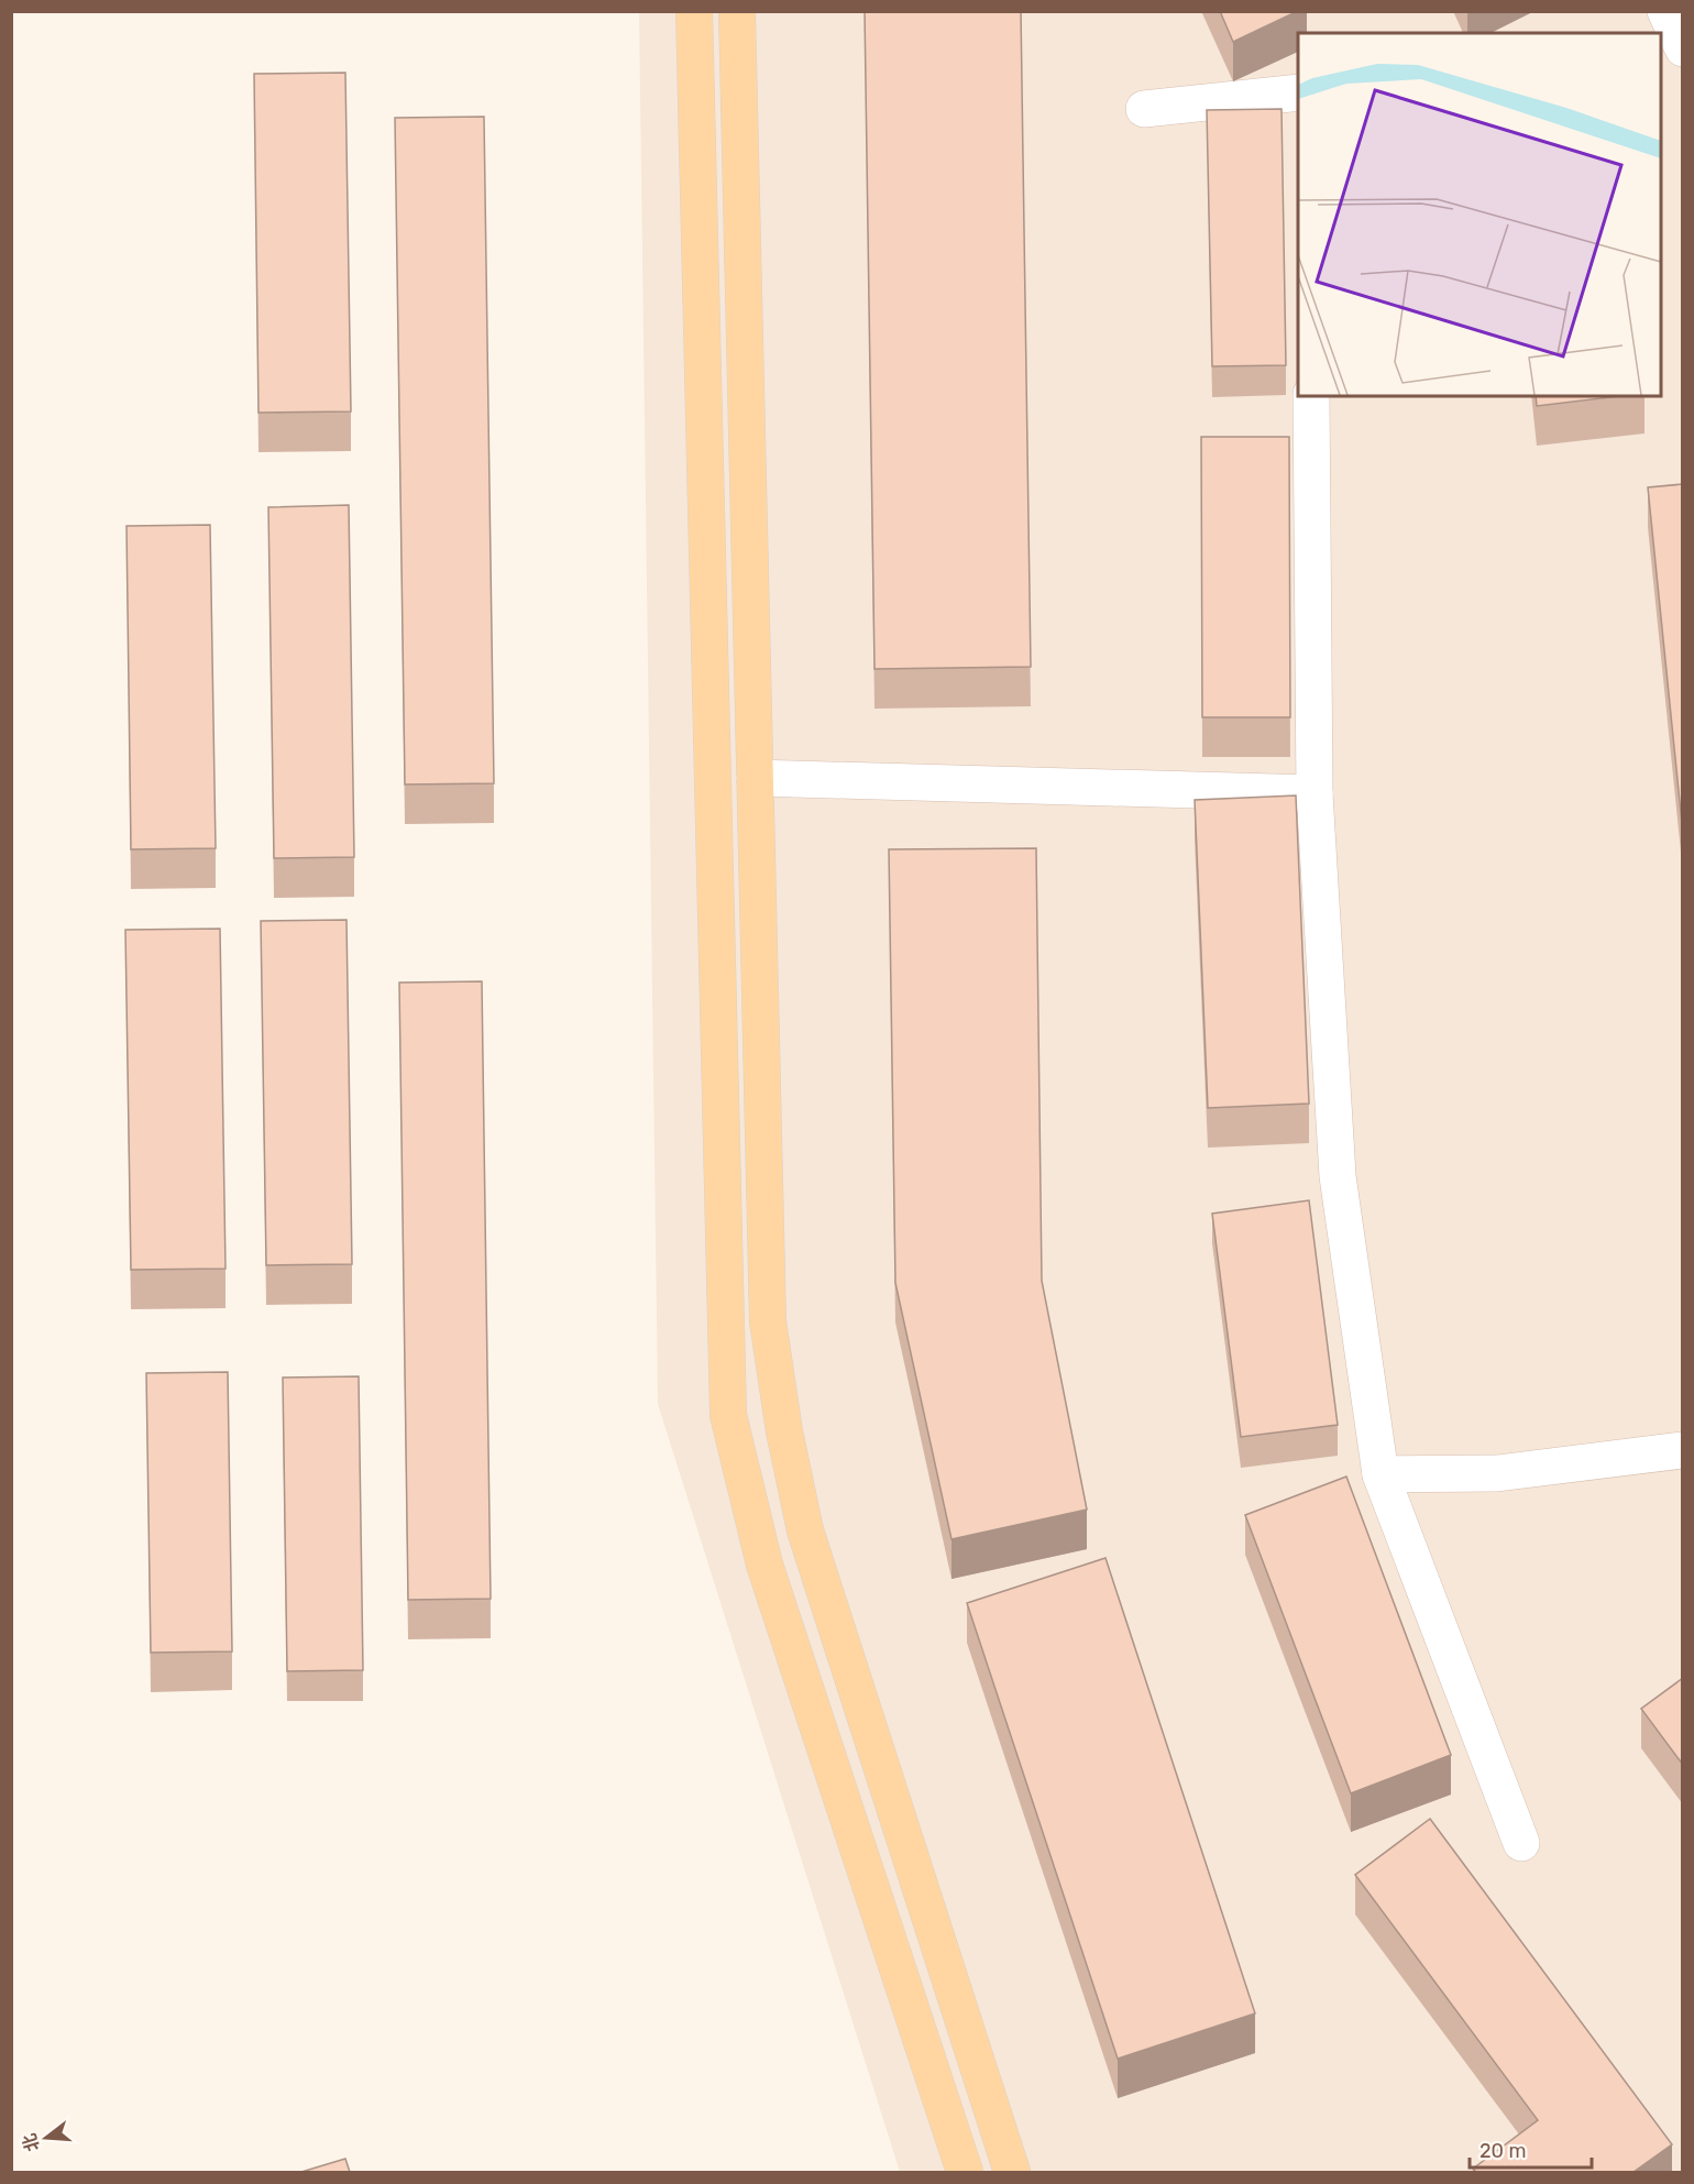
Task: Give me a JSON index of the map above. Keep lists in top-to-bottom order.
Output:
{
  "scale_bar": "20 m",
  "north": "left"
}
